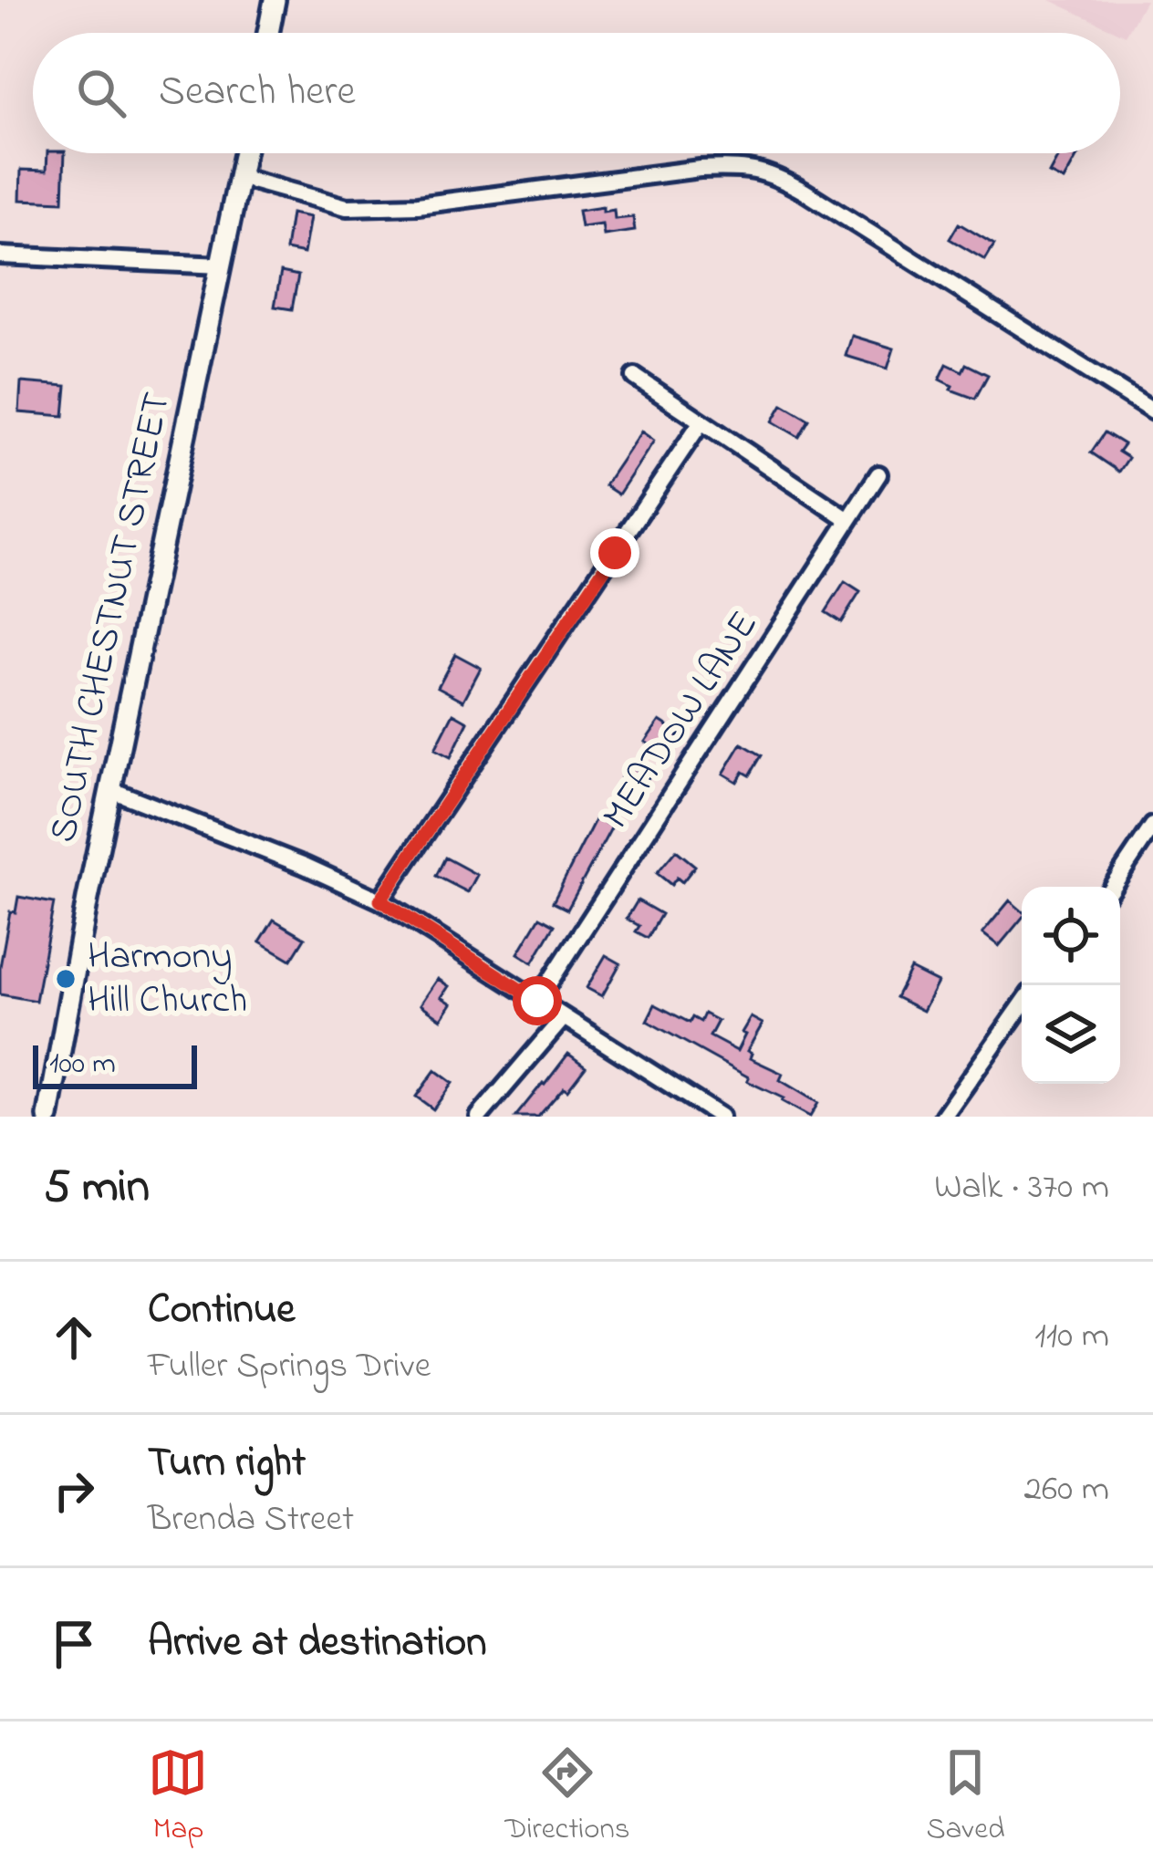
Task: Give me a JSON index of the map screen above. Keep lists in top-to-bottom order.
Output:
{
  "streets": {
    "main road": ["SOUTH CHESTNUT STREET"],
    "street": ["MEADOW LANE"]
  },
  "places": ["Harmony Hill Church"],
  "scale_bar": "100 m",
  "page": {
    "search": "Search here",
    "scale": "100 m",
    "heading": ["5 min", "Walk · 370 m"],
    "list": [
      ["Continue", "Fuller Springs Drive", "110 m"],
      ["Turn right", "Brenda Street", "260 m"],
      "Arrive at destination"
    ],
    "nav": ["Map", "Directions", "Saved"]
  }
}
